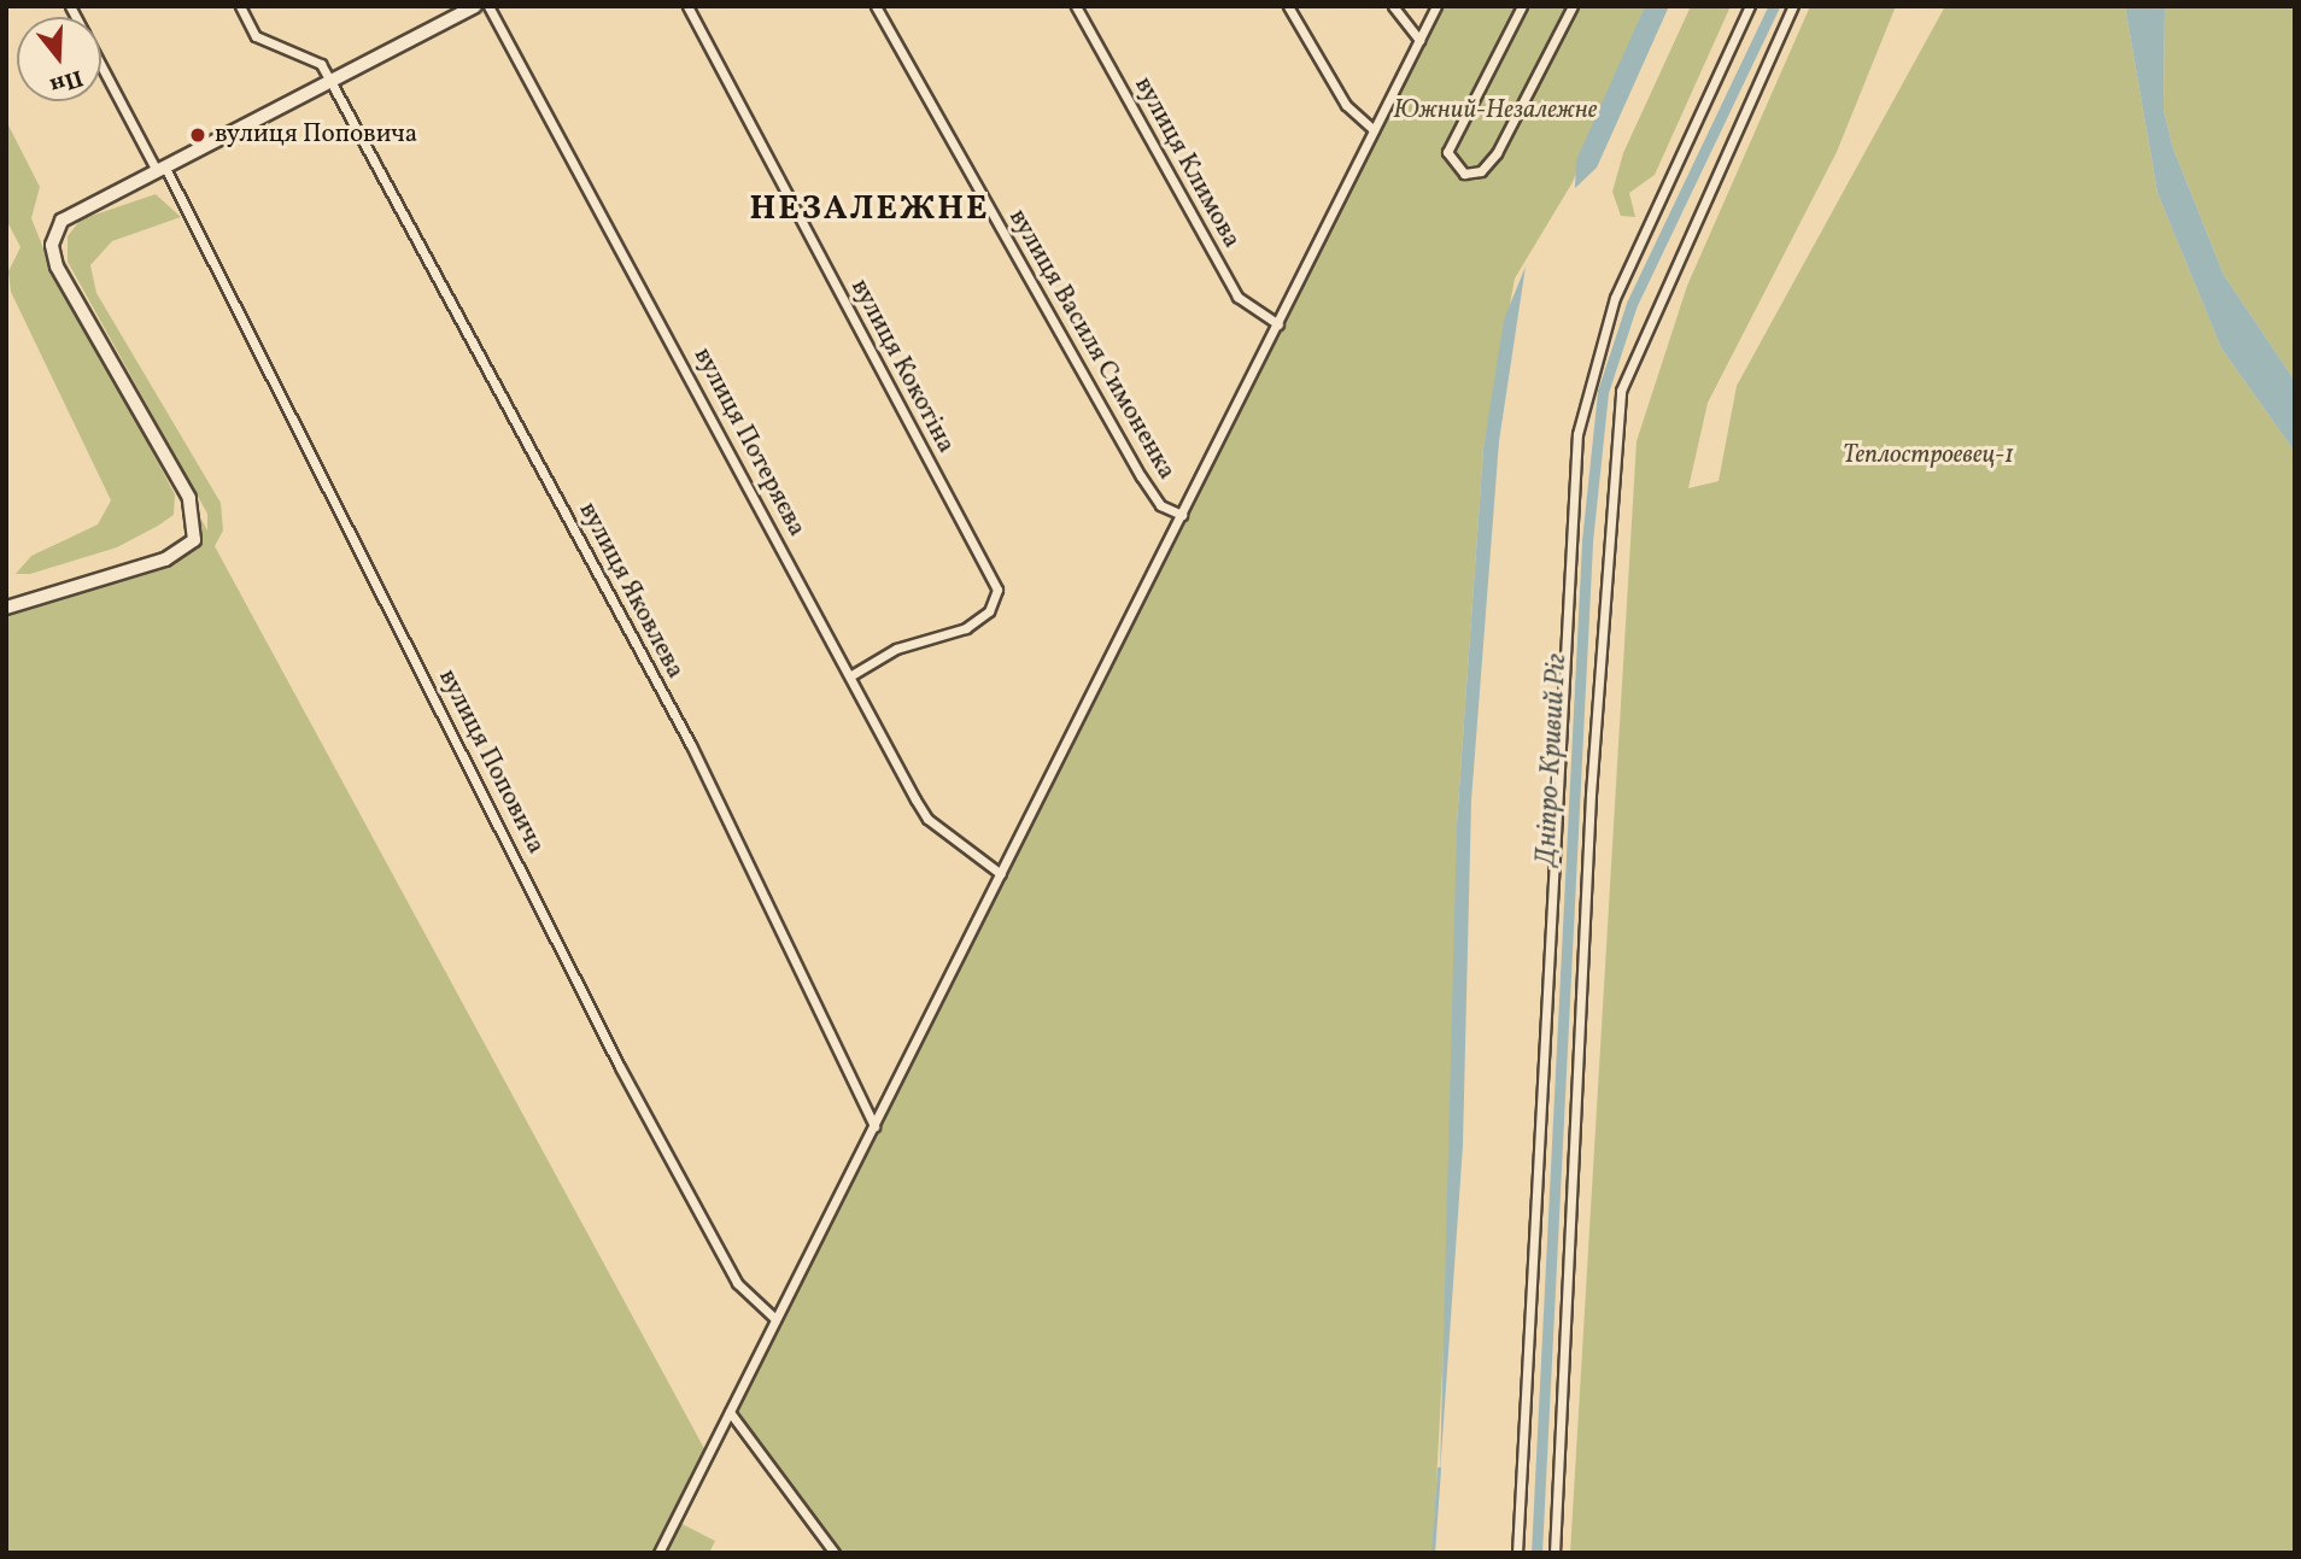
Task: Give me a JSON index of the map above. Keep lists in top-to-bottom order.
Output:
{
  "streets": {
    "street": [
      "вулиця Климова",
      "вулиця Василя Симоненка",
      "вулиця Кокотіна",
      "вулиця Потеряєва",
      "вулиця Яковлева",
      "вулиця Поповича"
    ]
  },
  "crossings": [
    ["вулиця Кокотіна", "вулиця Потеряєва"]
  ],
  "districts": ["НЕЗАЛЕЖНЕ"],
  "water": ["Дніпро-Кривий Ріг"],
  "parks": ["Южний-Незалежне", "Теплостроевец-1"],
  "places": ["вулиця Поповича"],
  "north": "bottom"
}
